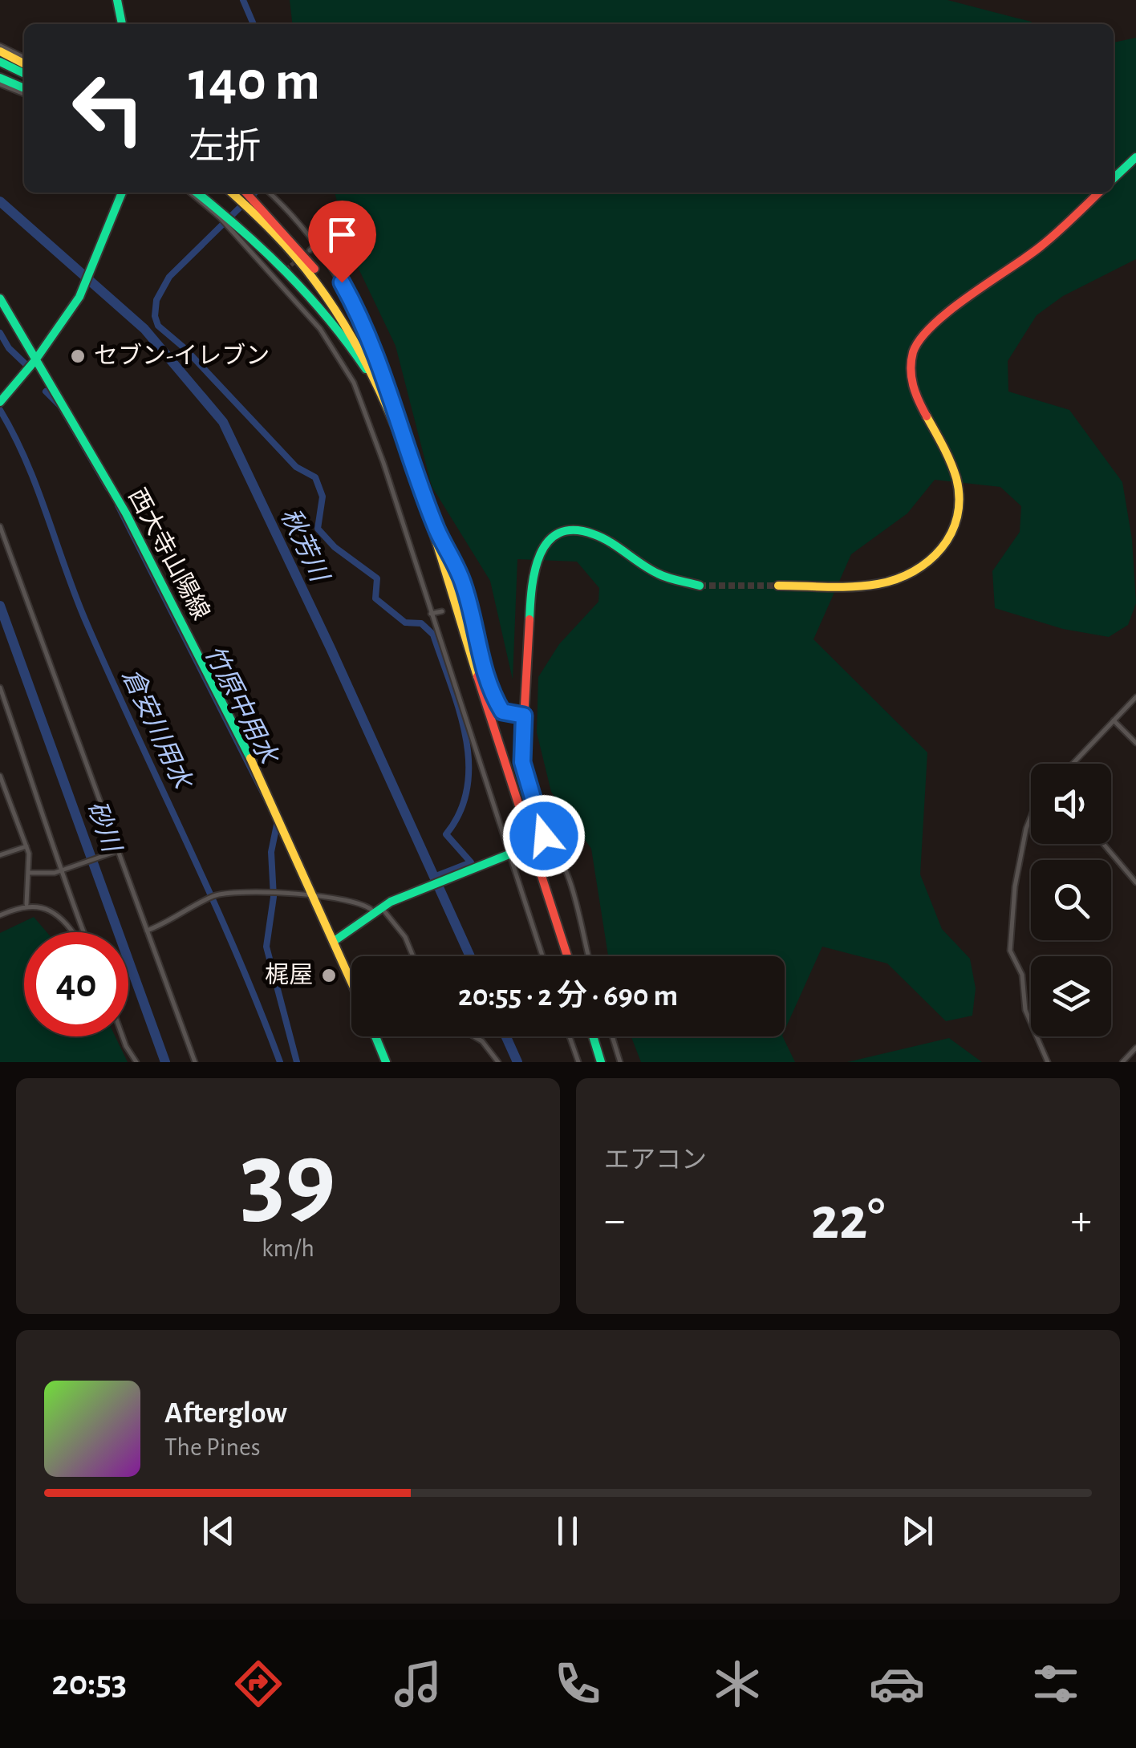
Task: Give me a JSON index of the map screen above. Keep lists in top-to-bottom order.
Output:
{
  "streets": {
    "main road": ["西大寺山陽線"]
  },
  "water": [
    "秋芳川",
    "竹原中用水",
    "倉安川用水",
    "砂川"
  ],
  "places": ["セブン-イレブン", "梶屋"],
  "page": {
    "turn": ["140 m", "左折"],
    "limit": "40",
    "trip": "20:55 · 2 分 · 690 m",
    "tile": [
      ["39", "km/h"],
      "エアコン"
    ],
    "heat": ["−", "22°", "+"],
    "song": ["Afterglow", "The Pines"],
    "tabs": "20:53"
  }
}
